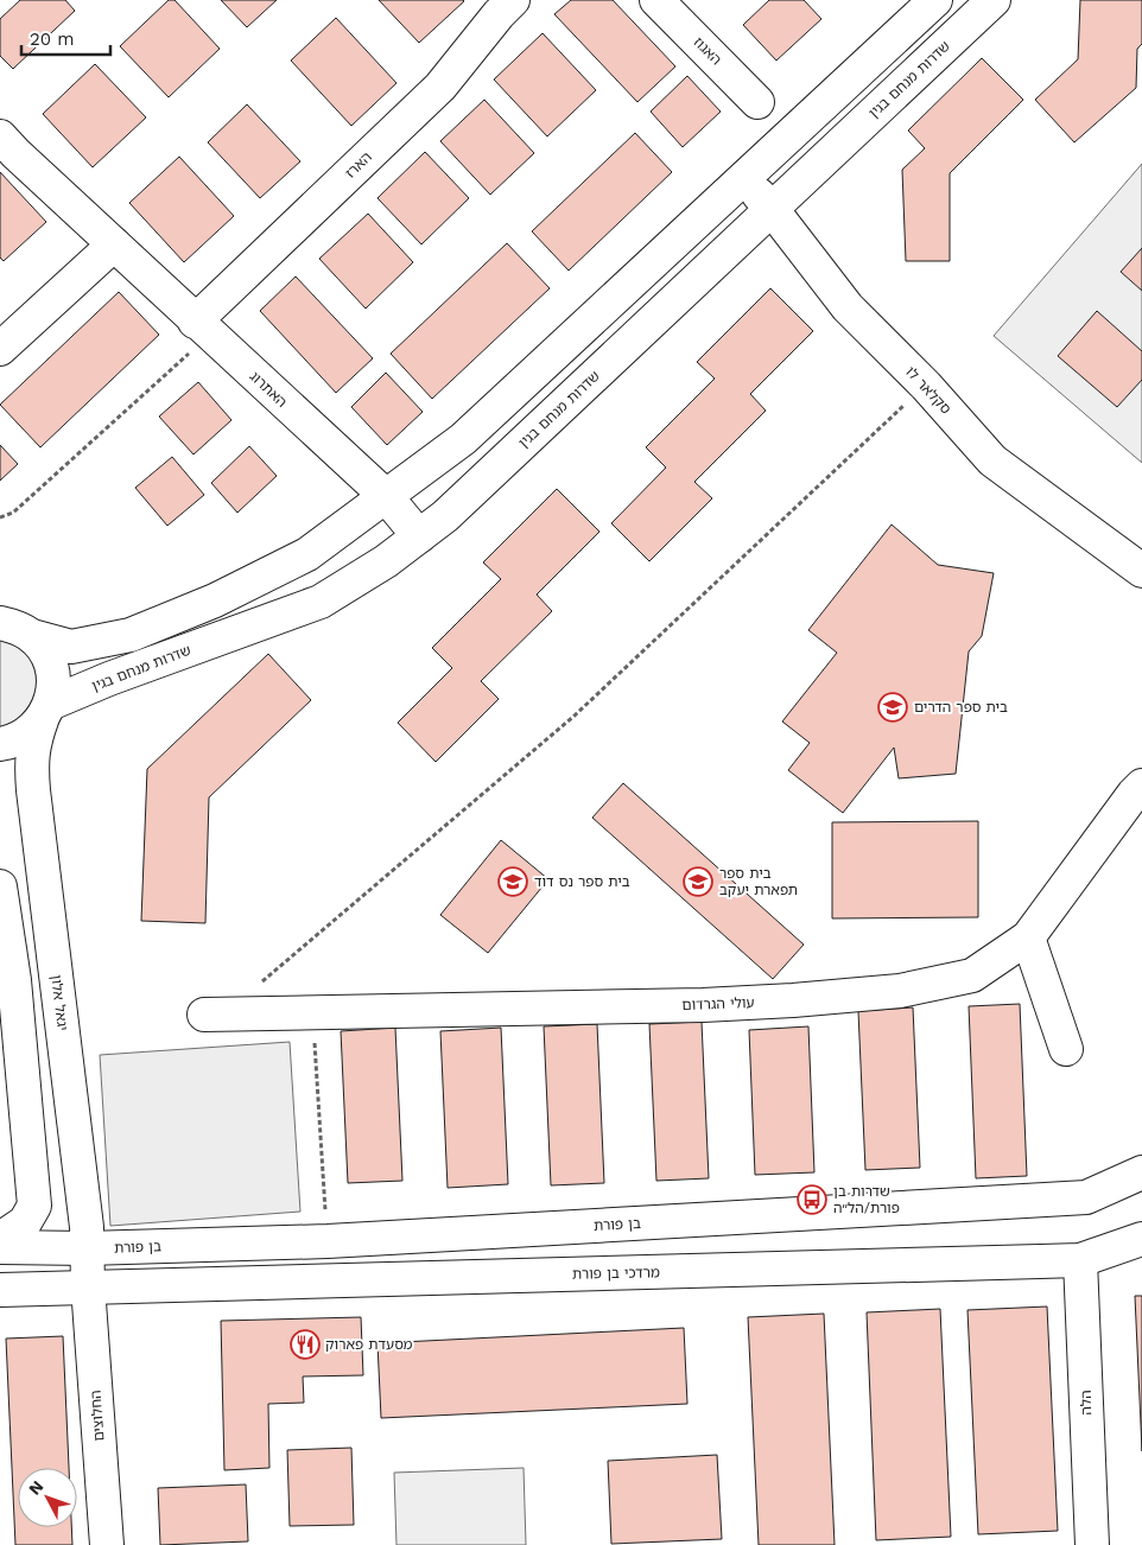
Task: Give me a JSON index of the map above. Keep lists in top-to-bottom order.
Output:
{
  "streets": {
    "street": [
      "האגוז",
      "שדרות מנחם בגין",
      "הארז",
      "האתרוג",
      "סקלאר לו",
      "יגאל אלון",
      "עולי הגרדום",
      "בן פורת",
      "מרדכי בן פורת",
      "הלה",
      "החלוצים"
    ]
  },
  "crossings": [
    ["שדרות מנחם בגין", "האתרוג"],
    ["שדרות מנחם בגין", "סקלאר לו"],
    ["שדרות מנחם בגין", "יגאל אלון"],
    ["הארז", "האתרוג"],
    ["יגאל אלון", "בן פורת"],
    ["יגאל אלון", "מרדכי בן פורת"],
    ["יגאל אלון", "החלוצים"],
    ["מרדכי בן פורת", "הלה"],
    ["מרדכי בן פורת", "החלוצים"]
  ],
  "places": {
    "school or university": ["בית ספר הדרים", "בית ספר נס דוד", "בית ספר תפארת יעקב"],
    "bus stop": ["שדרות בן פורת/הל״ה"],
    "restaurant": ["מסעדת פארוק"]
  },
  "scale_bar": "20 m",
  "north": "top left"
}
